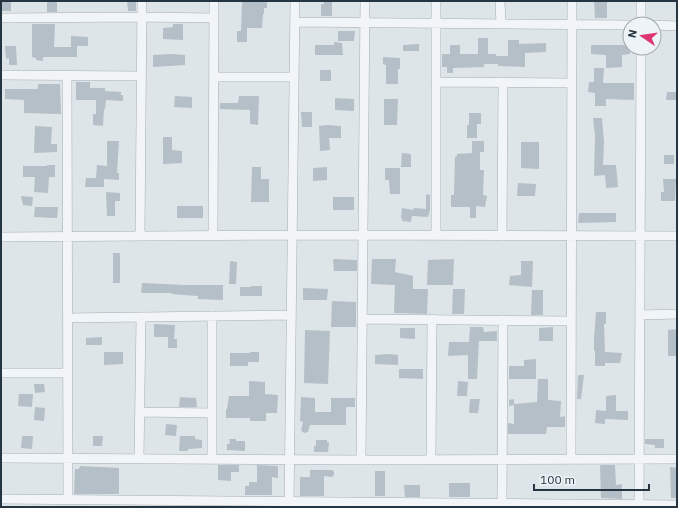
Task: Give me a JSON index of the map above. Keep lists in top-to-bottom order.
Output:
{
  "scale_bar": "100 m",
  "north": "left"
}
